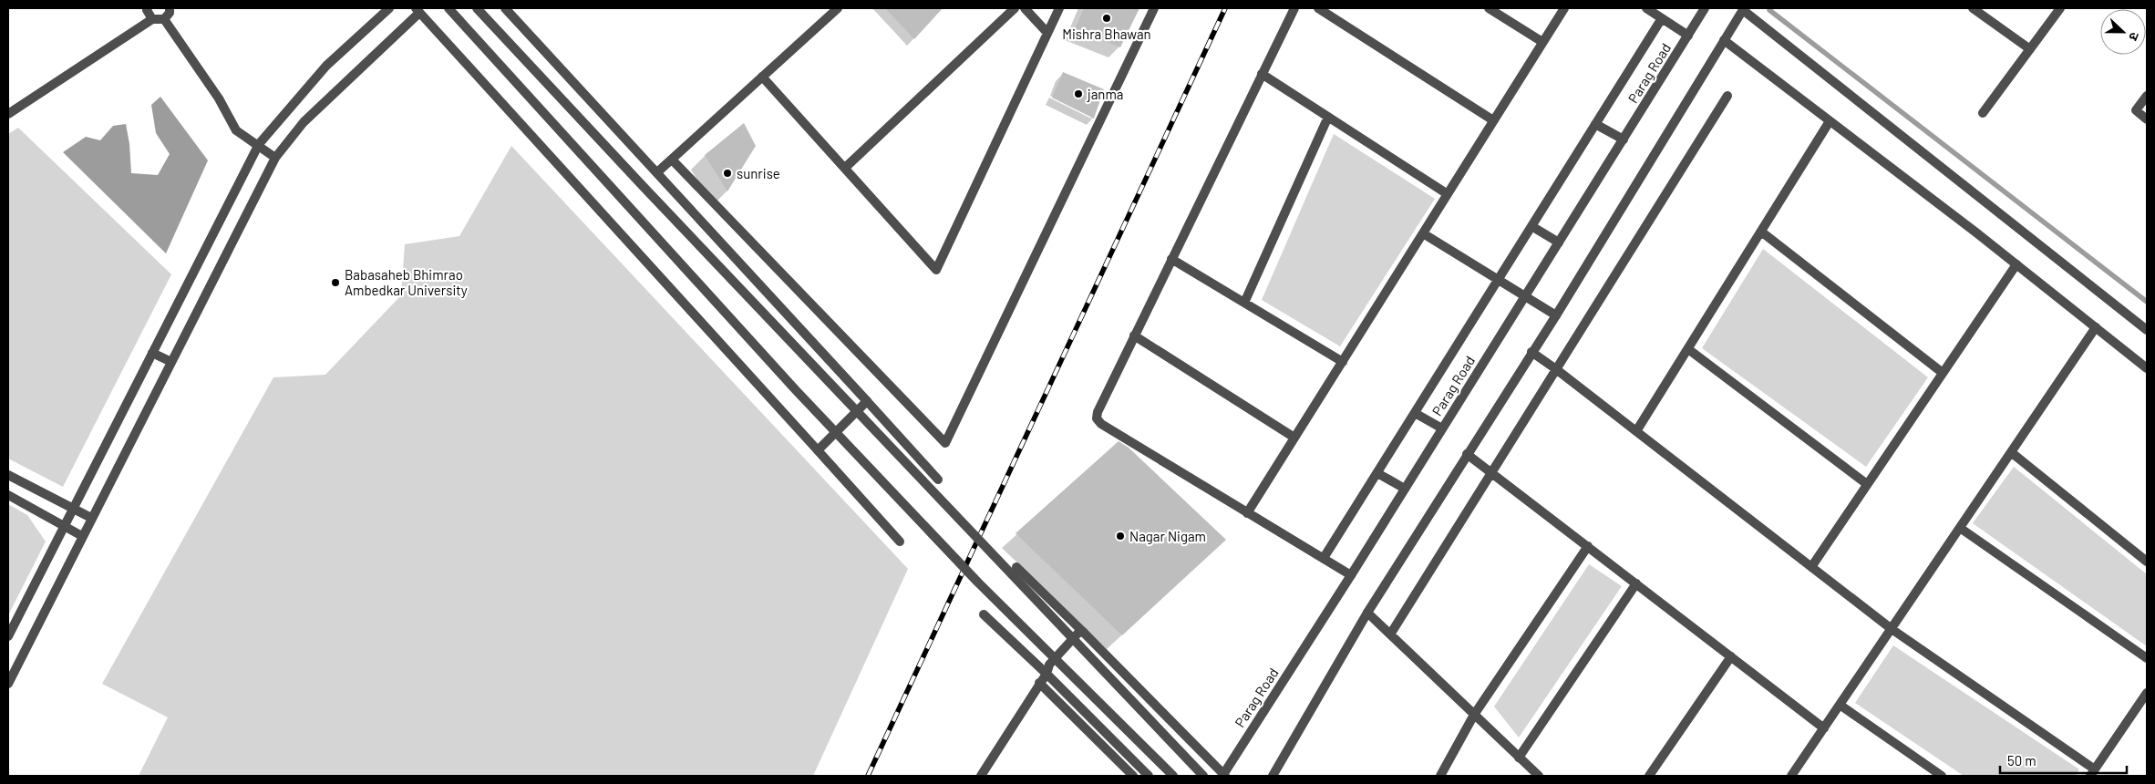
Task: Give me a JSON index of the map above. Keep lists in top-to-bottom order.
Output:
{
  "streets": {
    "street": ["Parag Road"]
  },
  "places": [
    "Mishra Bhawan",
    "janma",
    "sunrise",
    "Babasaheb Bhimrao Ambedkar University",
    "Nagar Nigam"
  ],
  "scale_bar": "50 m",
  "north": "right"
}
